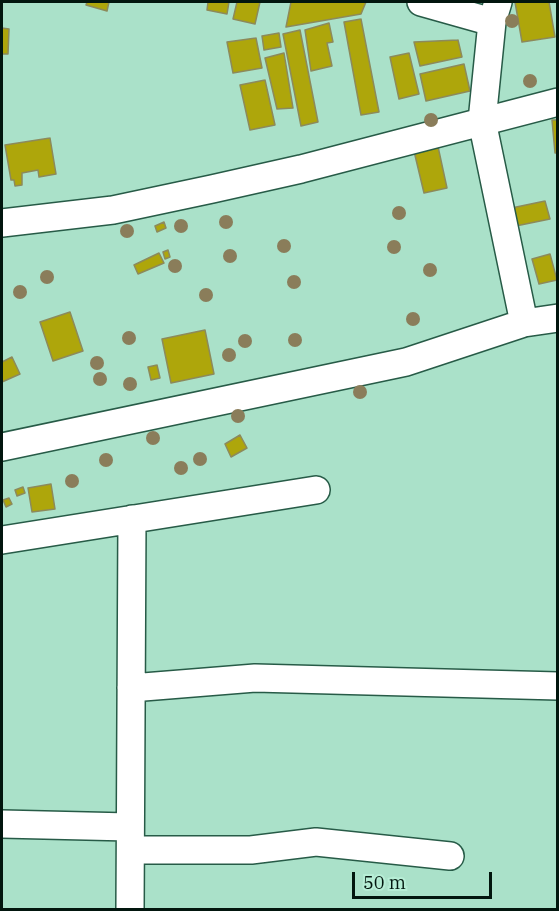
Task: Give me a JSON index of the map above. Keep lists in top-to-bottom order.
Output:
{
  "scale_bar": "50 m"
}
